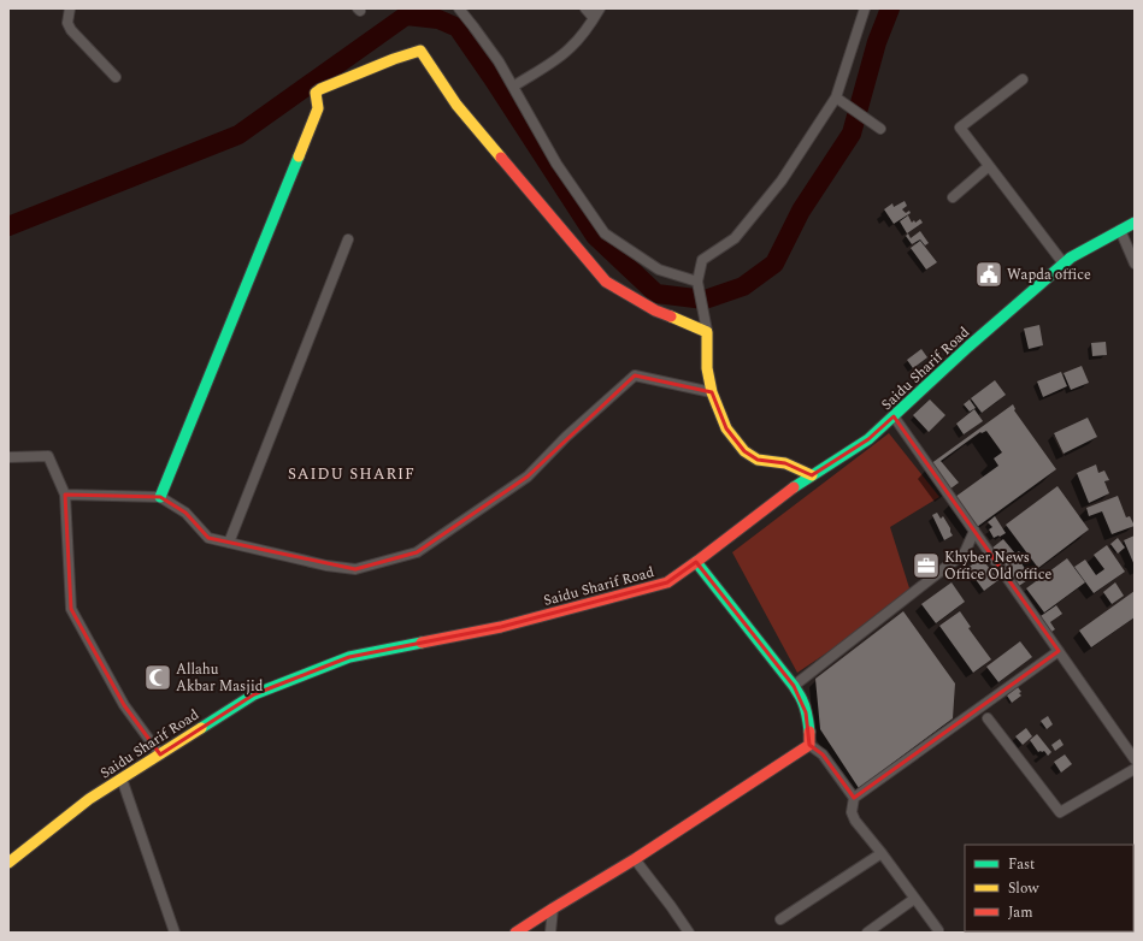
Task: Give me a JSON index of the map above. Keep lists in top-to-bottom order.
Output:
{
  "streets": {
    "street": ["Saidu Sharif Road"]
  },
  "districts": ["SAIDU SHARIF"],
  "places": {
    "public building": ["Wapda office"],
    "office": ["Khyber News Office Old office"],
    "mosque": ["Allahu Akbar Masjid"]
  },
  "legend": ["Fast", "Slow", "Jam"]
}
